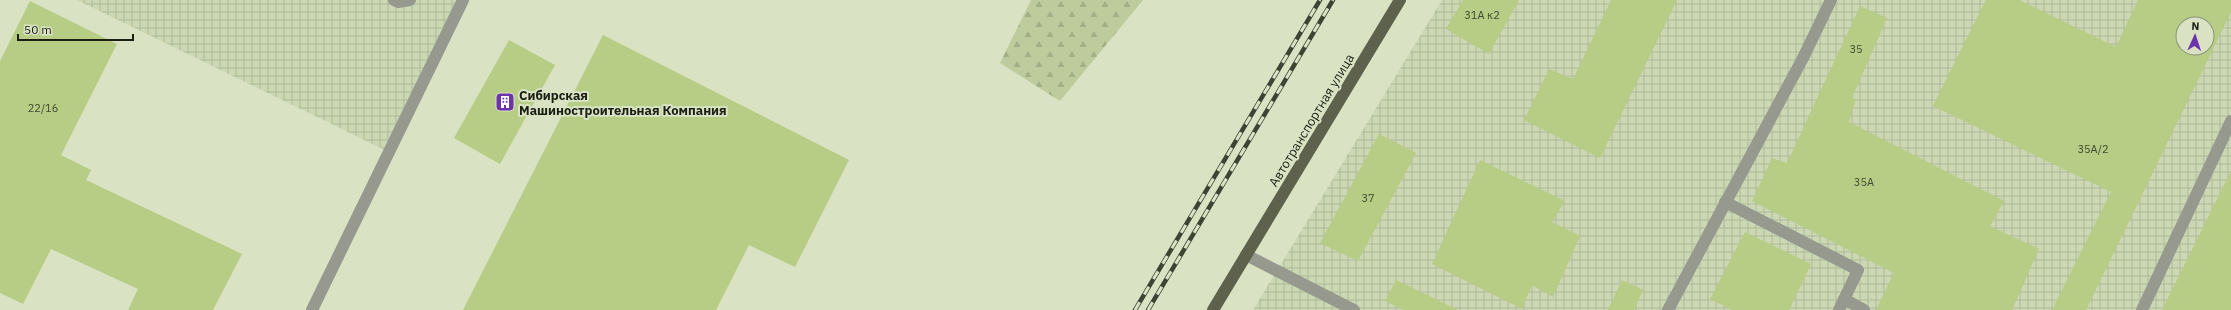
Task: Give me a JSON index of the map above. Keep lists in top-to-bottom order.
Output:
{
  "streets": {
    "main road": ["Автотранспортная улица"]
  },
  "places": {
    "building": ["Сибирская Машиностроительная Компания"]
  },
  "house_numbers": [
    "31А к2",
    "35",
    "22/16",
    "35А/2",
    "35А",
    "37"
  ],
  "scale_bar": "50 m",
  "north": "top"
}
